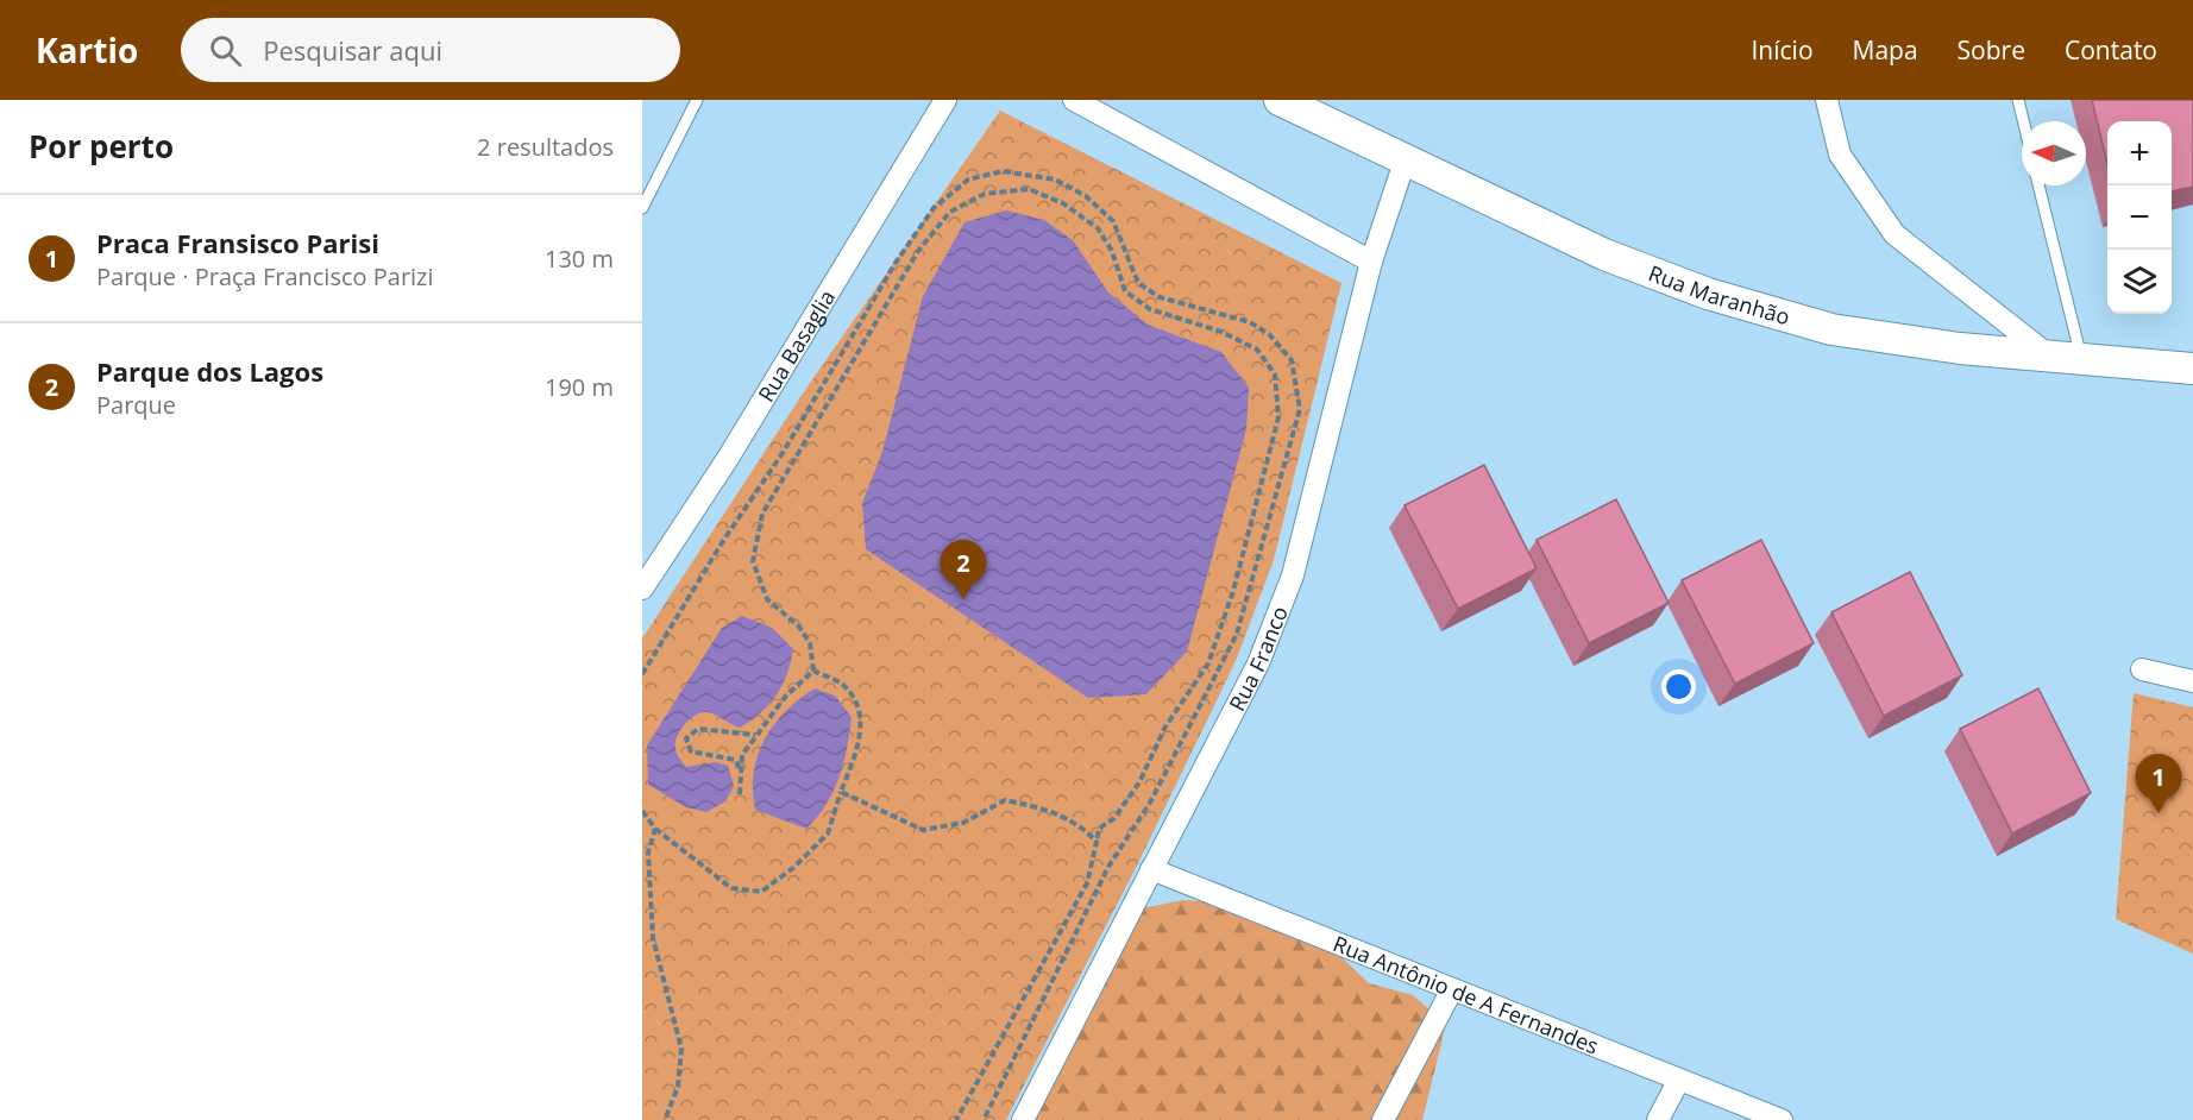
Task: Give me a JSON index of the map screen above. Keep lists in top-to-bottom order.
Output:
{
  "streets": {
    "main road": ["Rua Maranhão"],
    "street": ["Rua Basaglia", "Rua Franco", "Rua Antônio de A Fernandes"]
  },
  "crossings": [
    ["Rua Maranhão", "Rua Franco"],
    ["Rua Franco", "Rua Antônio de A Fernandes"]
  ],
  "north": "left",
  "page": {
    "header": "Kartio",
    "search": "Pesquisar aqui",
    "nav": [
      "Início",
      "Mapa",
      "Sobre",
      "Contato"
    ],
    "heading": ["Por perto", "2 resultados"],
    "map_buttons": ["+", "−"],
    "list": [
      {
        "mark": "1",
        "name": "Praca Fransisco Parisi",
        "note": "Parque · Praça Francisco Parizi",
        "value": "130 m"
      },
      {
        "mark": "2",
        "name": "Parque dos Lagos",
        "note": "Parque",
        "value": "190 m"
      }
    ],
    "pins": ["2", "1"]
  }
}
